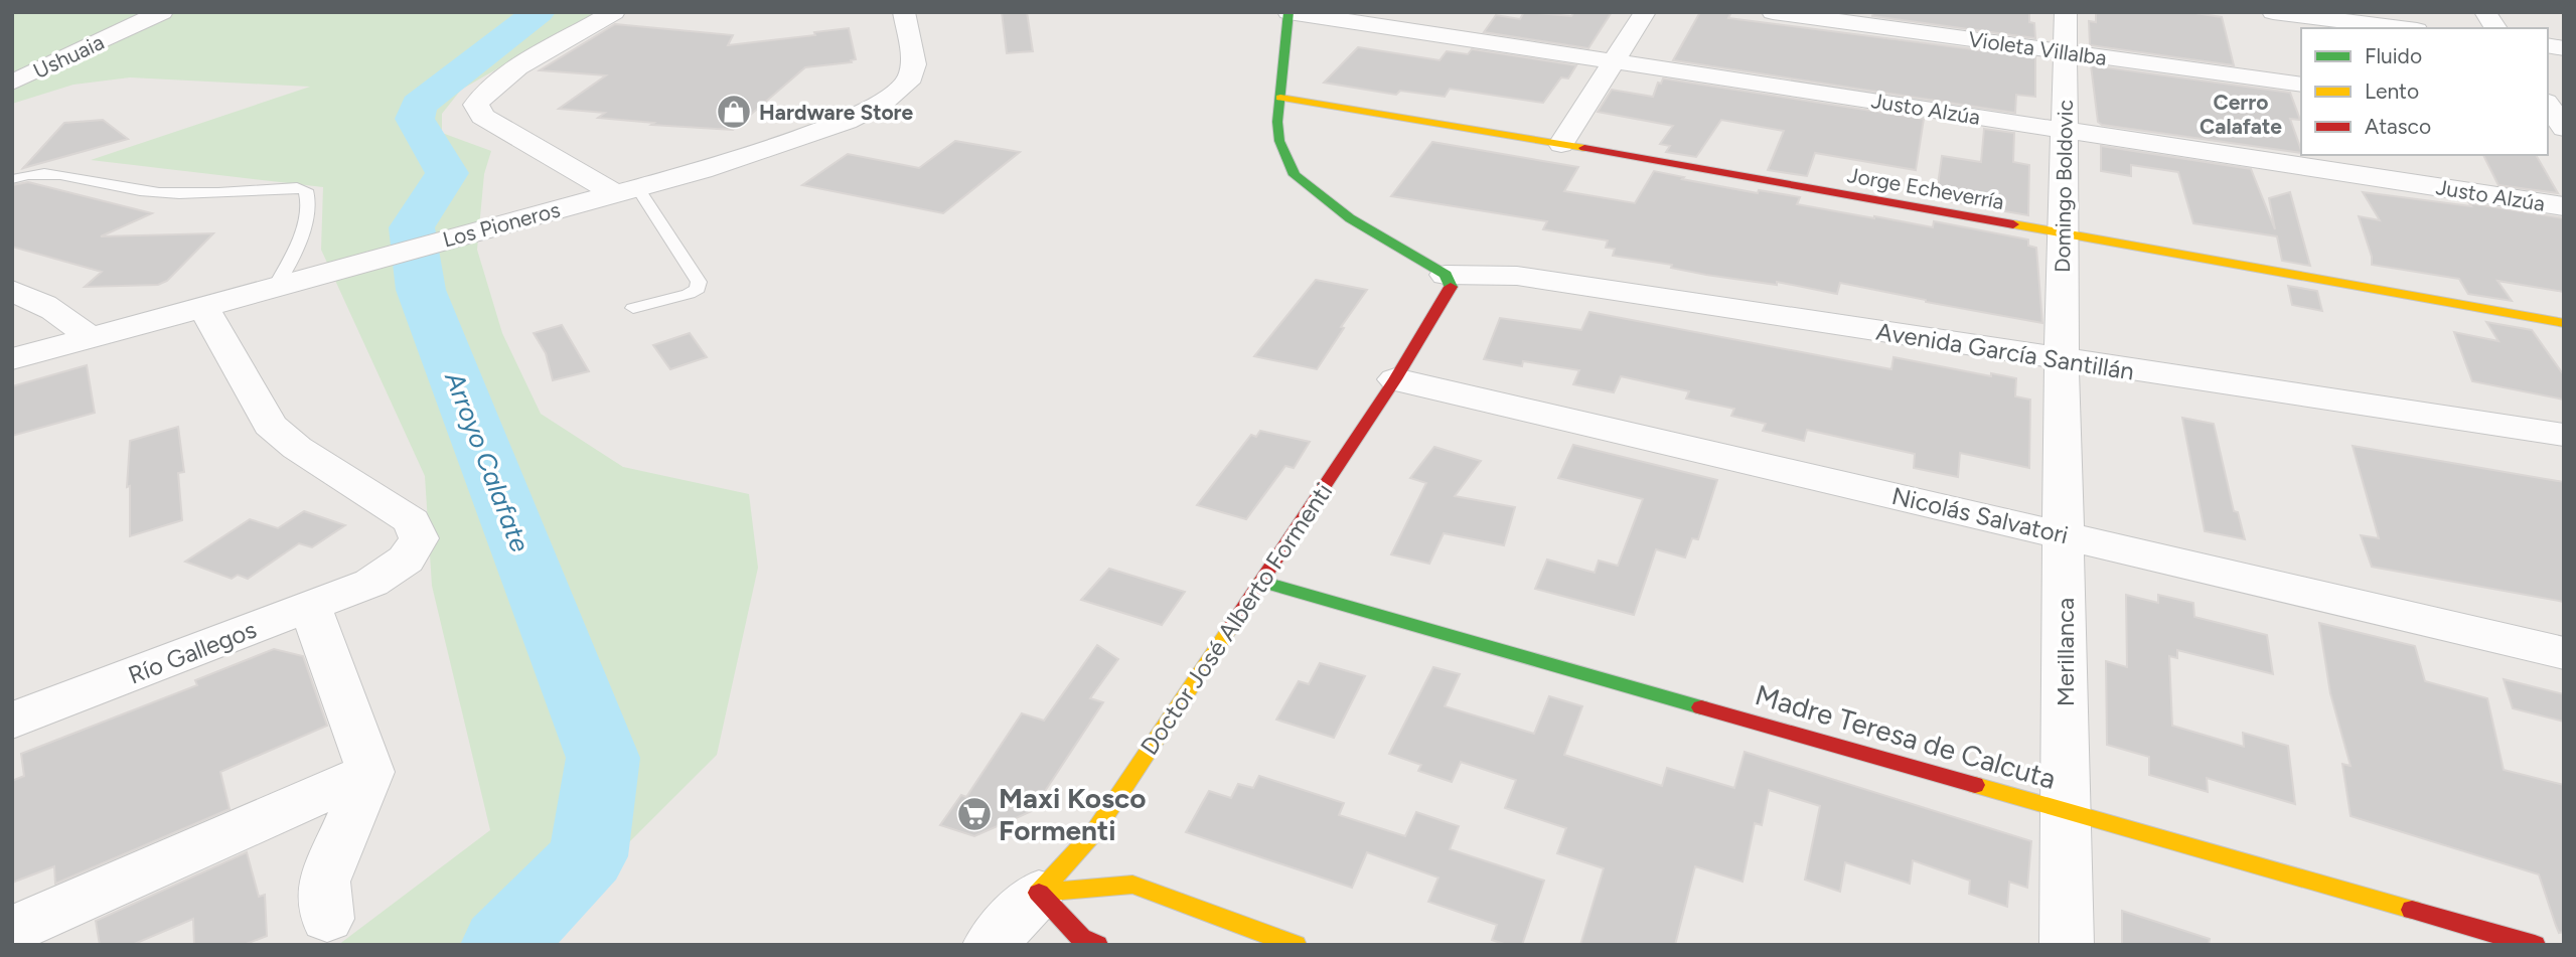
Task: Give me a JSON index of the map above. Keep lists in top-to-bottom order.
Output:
{
  "streets": {
    "street": [
      "Violeta Villalba",
      "Ushuaia",
      "Justo Alzúa",
      "Domingo Boldovic",
      "Jorge Echeverría",
      "Los Pioneros",
      "Avenida García Santillán",
      "Nicolás Salvatori",
      "Doctor José Alberto Formenti",
      "Río Gallegos",
      "Merillanca",
      "Madre Teresa de Calcuta"
    ]
  },
  "crossings": [
    ["Violeta Villalba", "Domingo Boldovic"],
    ["Justo Alzúa", "Domingo Boldovic"],
    ["Domingo Boldovic", "Jorge Echeverría"],
    ["Domingo Boldovic", "Avenida García Santillán"],
    ["Domingo Boldovic", "Merillanca"],
    ["Los Pioneros", "Río Gallegos"],
    ["Avenida García Santillán", "Doctor José Alberto Formenti"],
    ["Avenida García Santillán", "Merillanca"],
    ["Nicolás Salvatori", "Doctor José Alberto Formenti"],
    ["Nicolás Salvatori", "Merillanca"],
    ["Doctor José Alberto Formenti", "Madre Teresa de Calcuta"],
    ["Merillanca", "Madre Teresa de Calcuta"]
  ],
  "districts": ["Cerro Calafate"],
  "water": ["Arroyo Calafate"],
  "places": {
    "shop": ["Hardware Store"],
    "supermarket": ["Maxi Kosco Formenti"]
  },
  "legend": ["Fluido", "Lento", "Atasco"]
}
